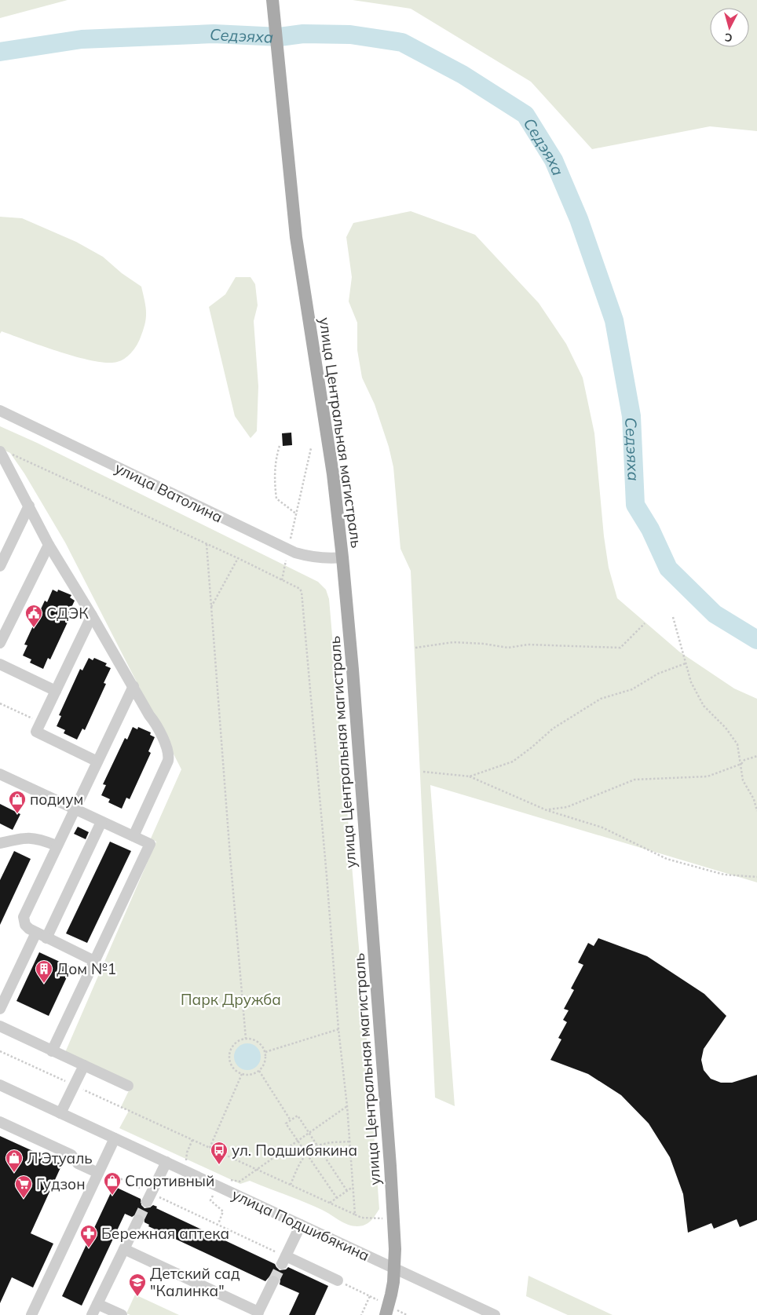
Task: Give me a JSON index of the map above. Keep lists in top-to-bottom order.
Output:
{
  "streets": {
    "main road": ["улица Центральная магистраль"],
    "street": ["улица Ватолина", "улица Подшибякина"]
  },
  "crossings": [
    ["улица Центральная магистраль", "улица Ватолина"],
    ["улица Центральная магистраль", "улица Подшибякина"]
  ],
  "water": ["Седэяха"],
  "parks": ["Парк Дружба"],
  "places": {
    "public building": ["СДЭК"],
    "shop": ["подиум", "Л'Этуаль", "Спортивный"],
    "building": ["Дом №1"],
    "bus stop": ["ул. Подшибякина"],
    "supermarket": ["Гудзон"],
    "pharmacy": ["Бережная аптека"],
    "school or university": ["Детский сад \"Калинка\""]
  },
  "north": "bottom"
}
